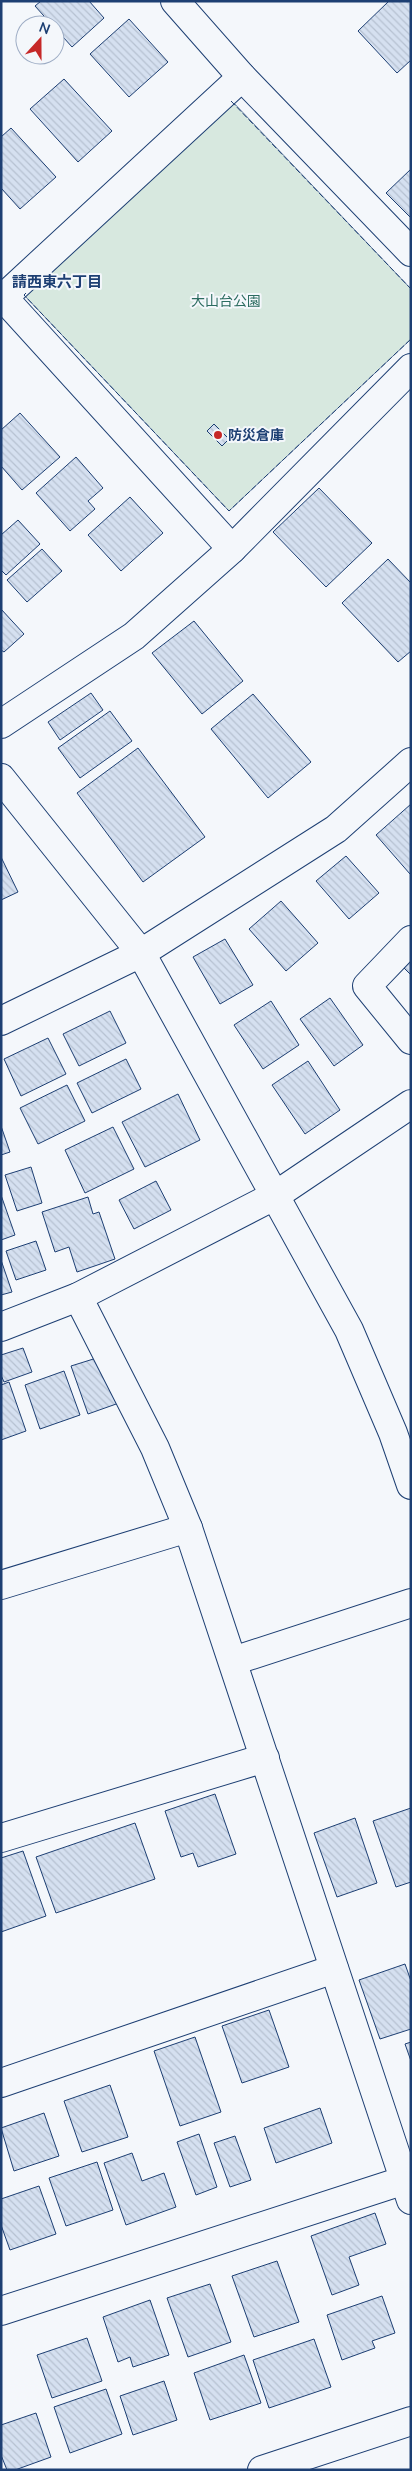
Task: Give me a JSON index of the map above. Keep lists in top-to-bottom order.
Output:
{
  "districts": ["請西東六丁目"],
  "parks": ["大山台公園"],
  "places": ["防災倉庫"],
  "north": "top"
}
